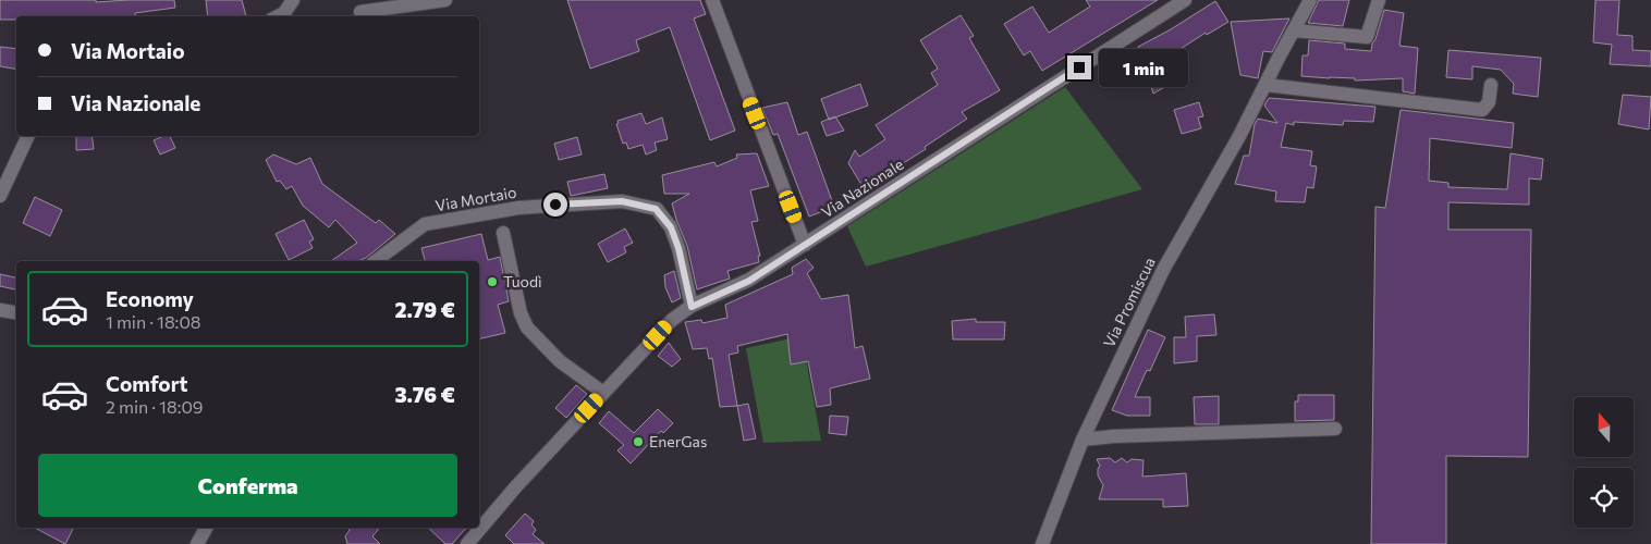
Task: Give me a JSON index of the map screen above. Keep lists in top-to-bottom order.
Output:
{
  "streets": {
    "street": ["Via Nazionale", "Via Mortaio", "Via Promiscua"]
  },
  "crossings": [
    ["Via Nazionale", "Via Mortaio"]
  ],
  "places": ["Tuodì", "EnerGas"],
  "north": "top",
  "page": {
    "banner": ["Via Mortaio", "Via Nazionale"],
    "bubble": "1 min",
    "list": [
      {
        "name": "Economy",
        "note": "1 min · 18:08",
        "value": "2.79 €"
      },
      {
        "name": "Comfort",
        "note": "2 min · 18:09",
        "value": "3.76 €"
      }
    ],
    "buttons": "Conferma"
  }
}
